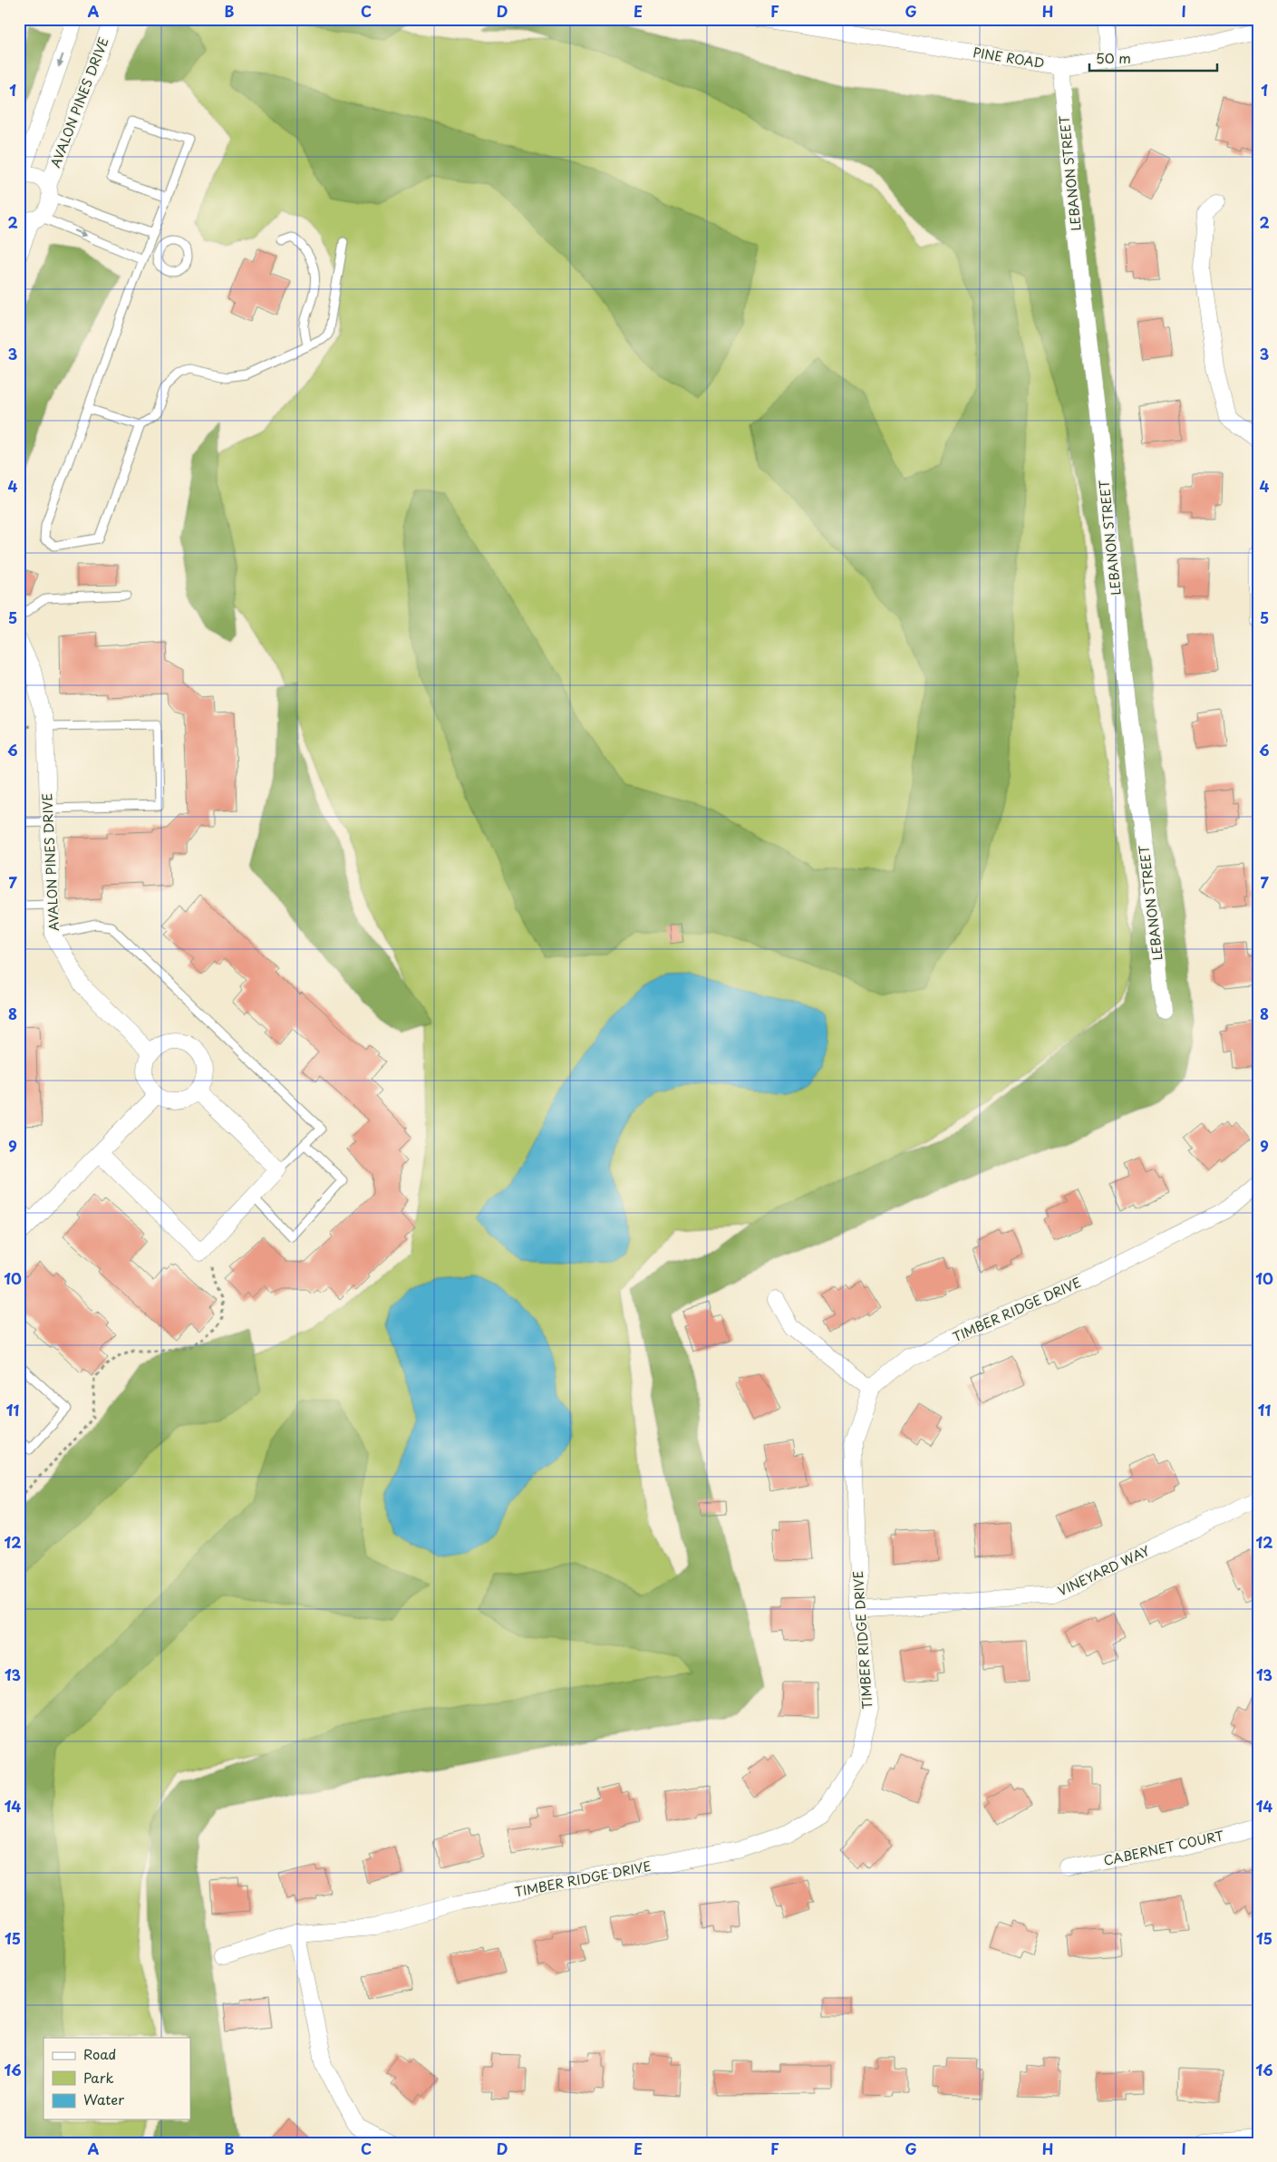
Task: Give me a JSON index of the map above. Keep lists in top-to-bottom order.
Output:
{
  "streets": {
    "street": [
      "PINE ROAD",
      "AVALON PINES DRIVE",
      "LEBANON STREET",
      "TIMBER RIDGE DRIVE",
      "VINEYARD WAY",
      "CABERNET COURT"
    ]
  },
  "crossings": [
    ["PINE ROAD", "LEBANON STREET"],
    ["TIMBER RIDGE DRIVE", "VINEYARD WAY"]
  ],
  "legend": ["Road", "Park", "Water"],
  "scale_bar": "50 m",
  "grid": {
    "columns": [
      "A",
      "B",
      "C",
      "D",
      "E",
      "F",
      "G",
      "H",
      "I"
    ],
    "rows": [
      "1",
      "2",
      "3",
      "4",
      "5",
      "6",
      "7",
      "8",
      "9",
      "10",
      "11",
      "12",
      "13",
      "14",
      "15",
      "16"
    ]
  }
}
